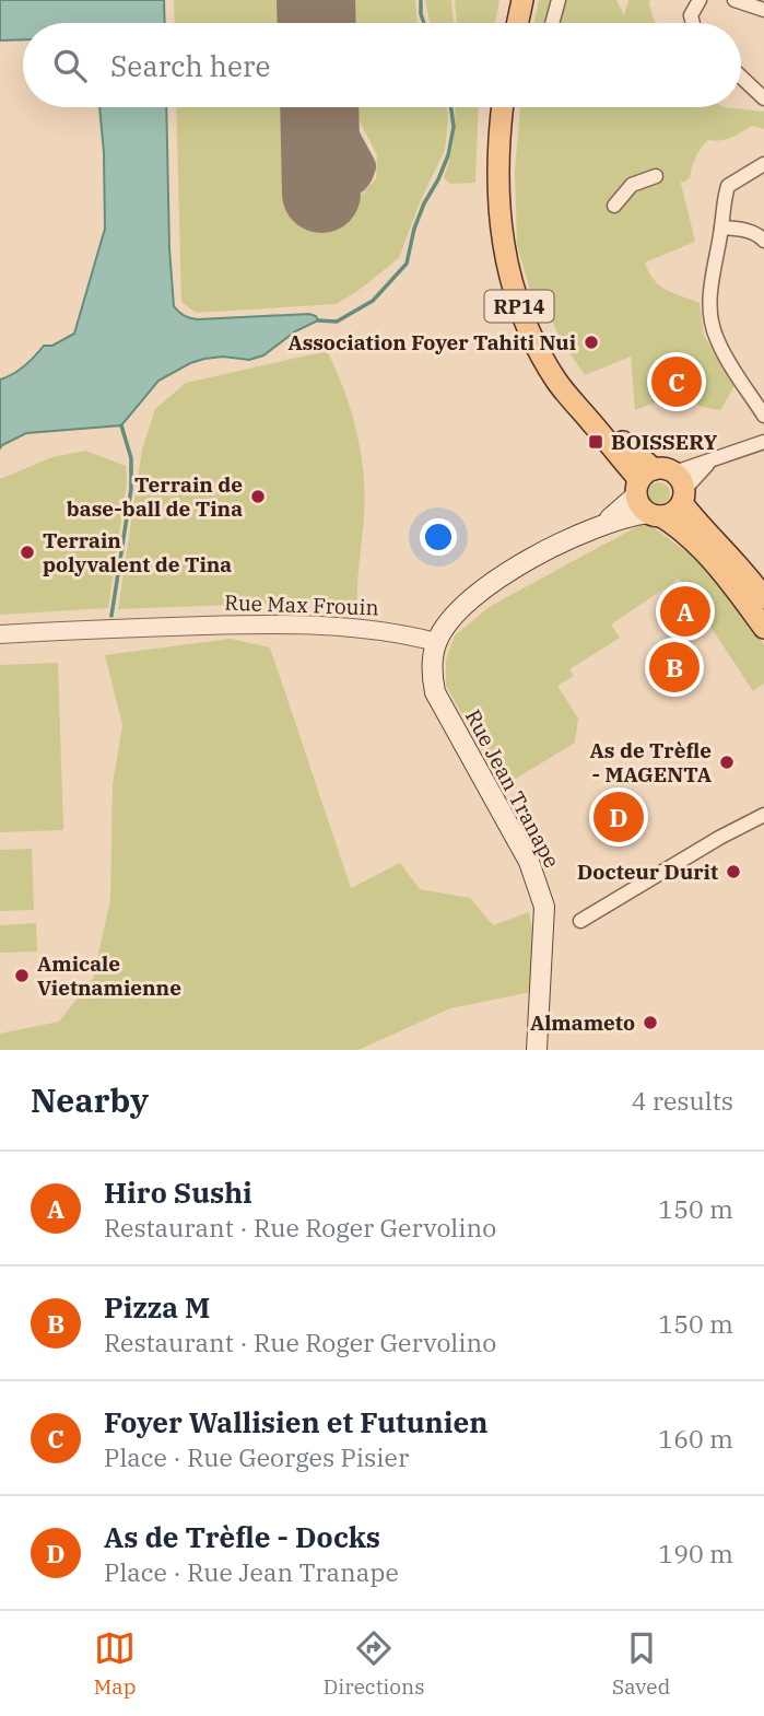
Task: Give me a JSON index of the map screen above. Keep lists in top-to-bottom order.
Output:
{
  "streets": {
    "main road": ["RP14", "Rue Jean Tranape"],
    "street": ["Rue Max Frouin"]
  },
  "crossings": [
    ["Rue Max Frouin", "Rue Jean Tranape"]
  ],
  "places": {
    "other": [
      "Association Foyer Tahiti Nui",
      "Terrain de base-ball de Tina",
      "Terrain polyvalent de Tina",
      "As de Trèfle - MAGENTA",
      "Docteur Durit",
      "Amicale Vietnamienne",
      "Almameto"
    ],
    "transit": ["BOISSERY"]
  },
  "page": {
    "search": "Search here",
    "pins": [
      "C",
      "A",
      "B",
      "D"
    ],
    "heading": ["Nearby", "4 results"],
    "list": [
      {
        "mark": "A",
        "name": "Hiro Sushi",
        "note": "Restaurant · Rue Roger Gervolino",
        "value": "150 m"
      },
      {
        "mark": "B",
        "name": "Pizza M",
        "note": "Restaurant · Rue Roger Gervolino",
        "value": "150 m"
      },
      {
        "mark": "C",
        "name": "Foyer Wallisien et Futunien",
        "note": "Place · Rue Georges Pisier",
        "value": "160 m"
      },
      {
        "mark": "D",
        "name": "As de Trèfle - Docks",
        "note": "Place · Rue Jean Tranape",
        "value": "190 m"
      }
    ],
    "nav": ["Map", "Directions", "Saved"]
  }
}
